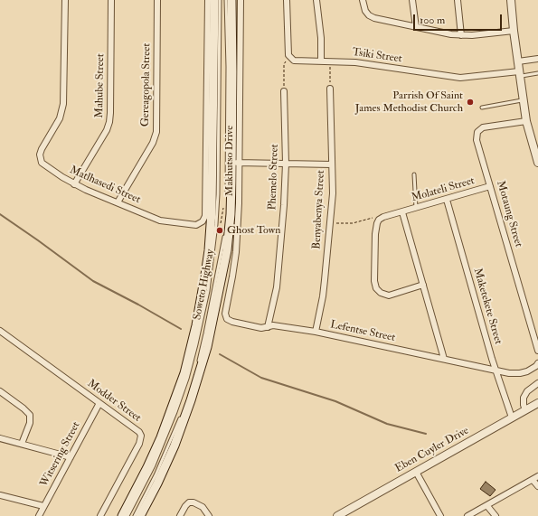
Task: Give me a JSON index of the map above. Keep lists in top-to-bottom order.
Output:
{
  "streets": {
    "main road": ["Soweto Highway"],
    "street": [
      "Tsiki Street",
      "Gereagopola Street",
      "Mahube Street",
      "Makhutso Drive",
      "Phemelo Street",
      "Matlhasedi Street",
      "Molateli Street",
      "Benyabenya Street",
      "Motaung Street",
      "Maketekete Street",
      "Lefentse Street",
      "Modder Street",
      "Eben Cuyler Drive",
      "Witsering Street"
    ]
  },
  "crossings": [
    ["Gereagopola Street", "Matlhasedi Street"],
    ["Mahube Street", "Matlhasedi Street"],
    ["Makhutso Drive", "Soweto Highway"],
    ["Makhutso Drive", "Lefentse Street"],
    ["Phemelo Street", "Lefentse Street"],
    ["Molateli Street", "Motaung Street"],
    ["Molateli Street", "Maketekete Street"],
    ["Molateli Street", "Lefentse Street"],
    ["Benyabenya Street", "Lefentse Street"],
    ["Maketekete Street", "Lefentse Street"],
    ["Maketekete Street", "Eben Cuyler Drive"],
    ["Modder Street", "Witsering Street"]
  ],
  "places": ["Parrish Of Saint James Methodist Church", "Ghost Town"],
  "scale_bar": "100 m"
}
